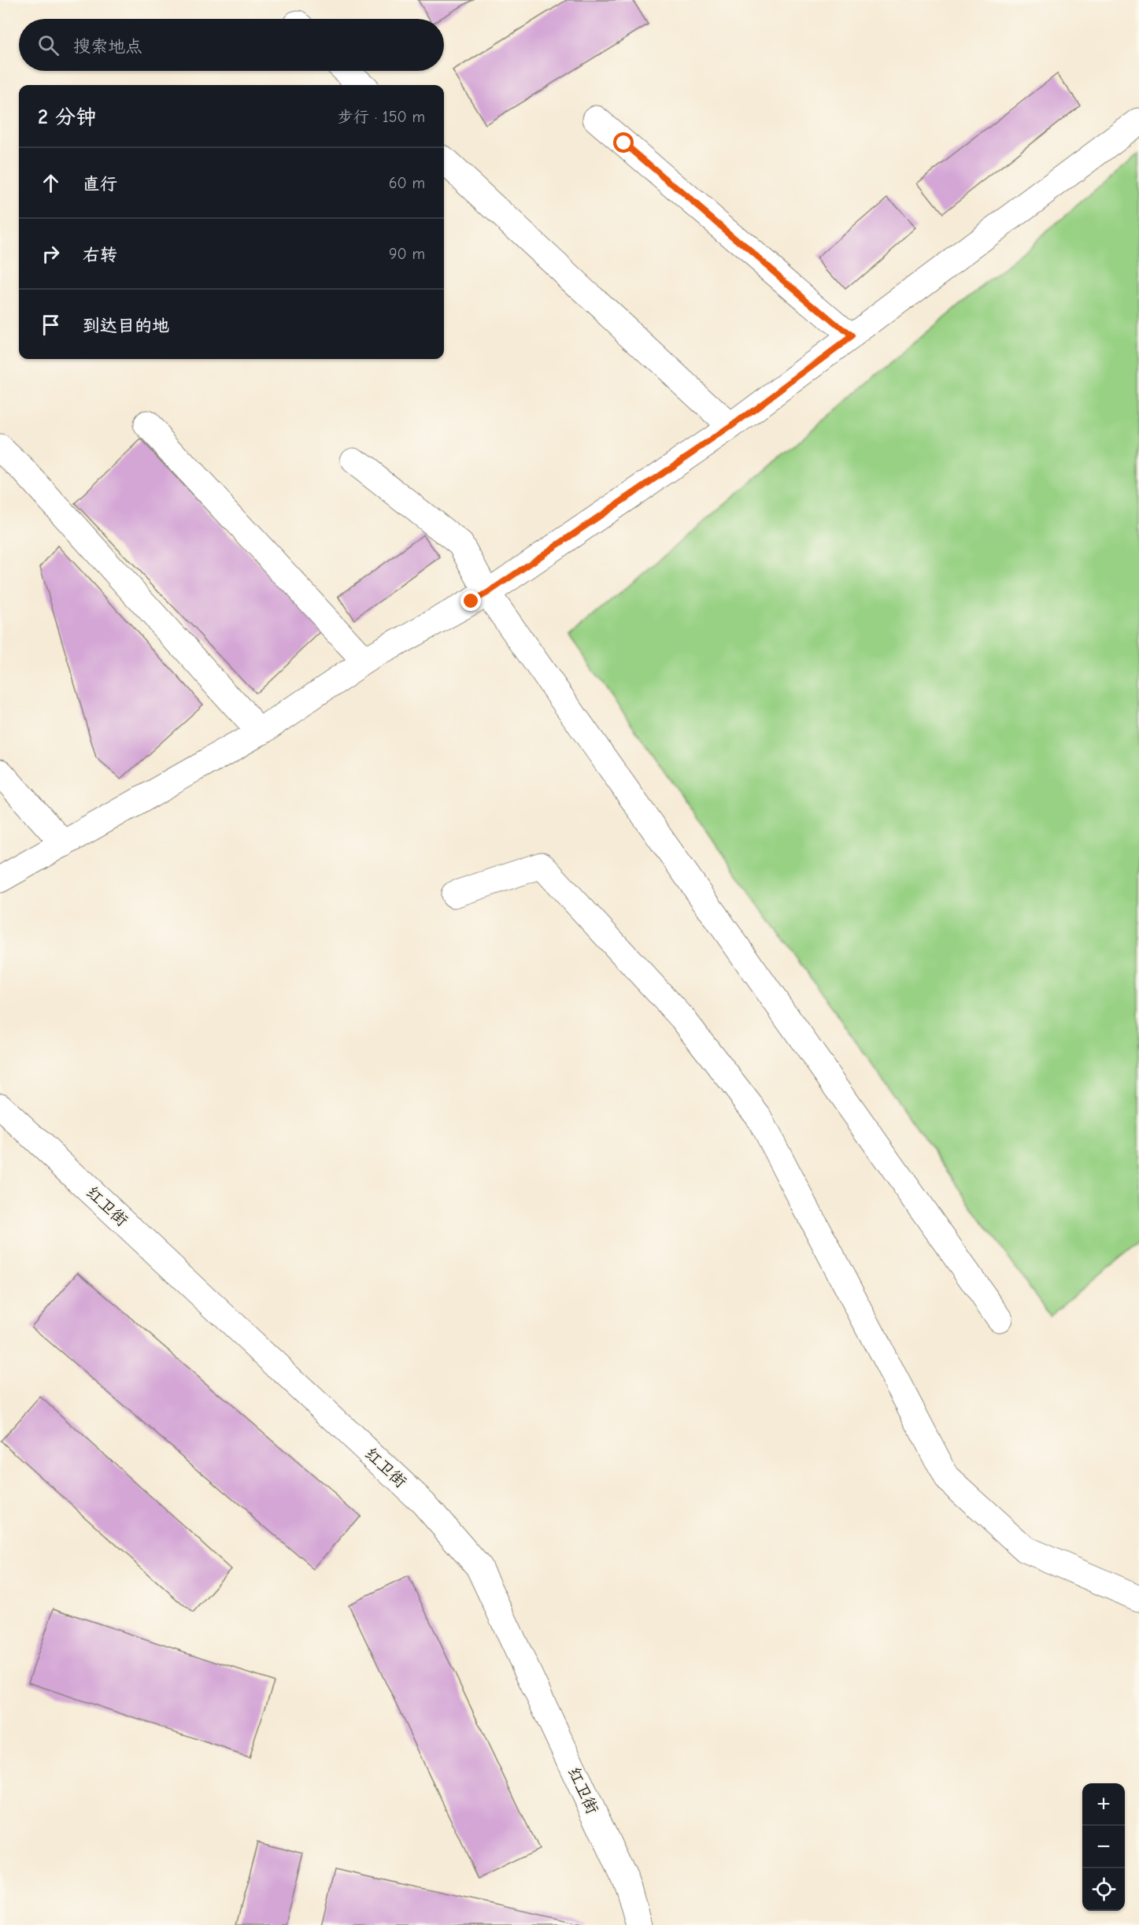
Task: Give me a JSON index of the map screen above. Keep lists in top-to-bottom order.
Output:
{
  "streets": {
    "street": ["红卫街"]
  },
  "page": {
    "search": "搜索地点",
    "heading": ["2 分钟", "步行 · 150 m"],
    "list": [
      ["直行", "60 m"],
      ["右转", "90 m"],
      "到达目的地"
    ],
    "map_buttons": ["+", "−"]
  }
}
